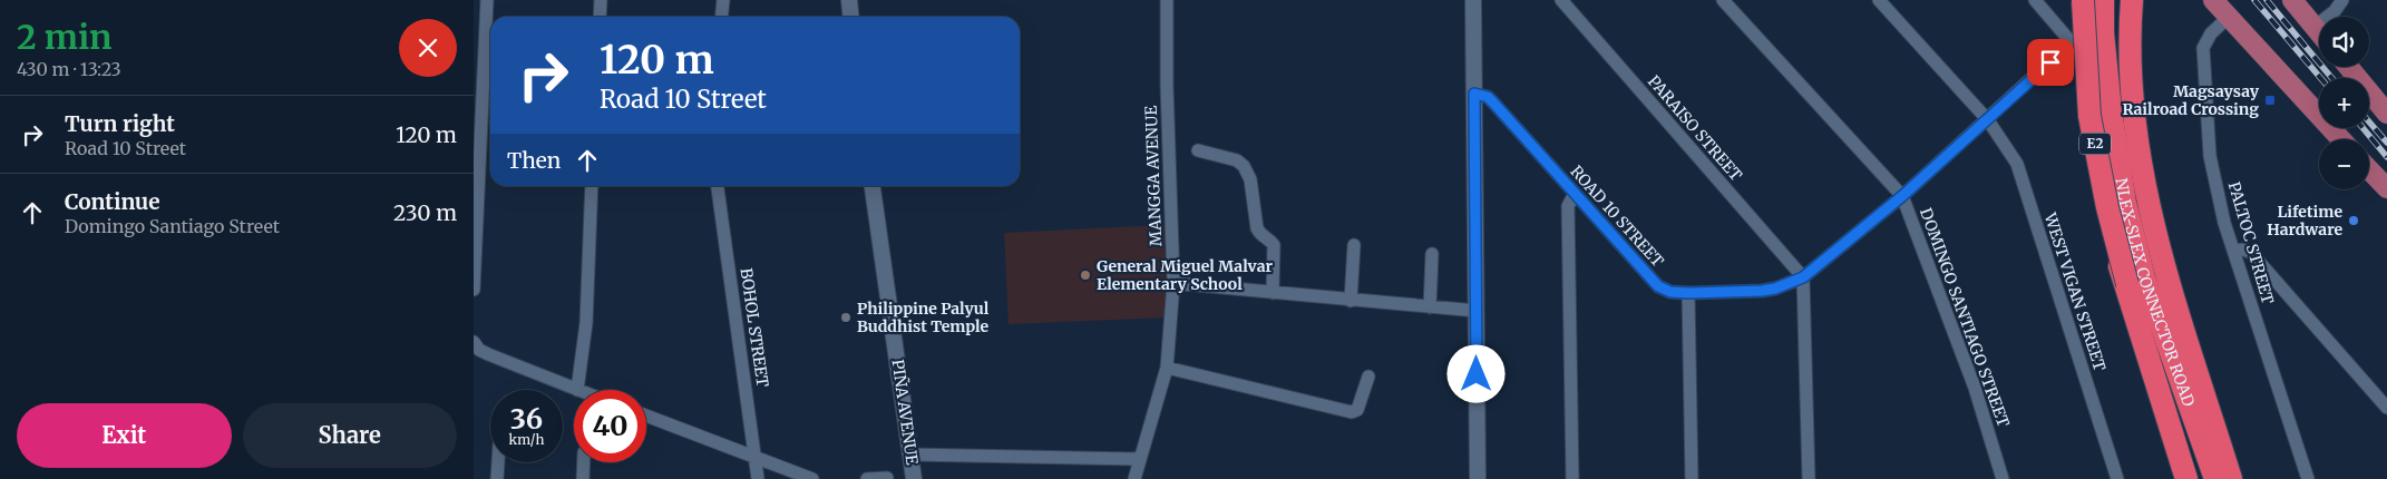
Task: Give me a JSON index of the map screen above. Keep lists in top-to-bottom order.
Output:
{
  "streets": {
    "highway": ["E2", "NLEX-SLEX CONNECTOR ROAD"],
    "street": [
      "PARAISO STREET",
      "MANGGA AVENUE",
      "ROAD 10 STREET",
      "PALTOC STREET",
      "WEST VIGAN STREET",
      "DOMINGO SANTIAGO STREET",
      "BOHOL STREET",
      "PIÑA AVENUE"
    ]
  },
  "crossings": [
    ["PARAISO STREET", "ROAD 10 STREET"],
    ["ROAD 10 STREET", "DOMINGO SANTIAGO STREET"],
    ["WEST VIGAN STREET", "DOMINGO SANTIAGO STREET"]
  ],
  "places": {
    "transit": ["Magsaysay Railroad Crossing"],
    "other": ["Lifetime Hardware", "General Miguel Malvar Elementary School", "Philippine Palyul Buddhist Temple"]
  },
  "page": {
    "heading": ["2 min", "430 m · 13:23"],
    "map_buttons": ["+", "−"],
    "turn": ["120 m", "Road 10 Street"],
    "list": [
      {
        "name": "Turn right",
        "note": "Road 10 Street",
        "value": "120 m"
      },
      {
        "name": "Continue",
        "note": "Domingo Santiago Street",
        "value": "230 m"
      }
    ],
    "then": "Then",
    "speed": "36 km/h",
    "limit": "40",
    "buttons": ["Exit", "Share"]
  }
}
